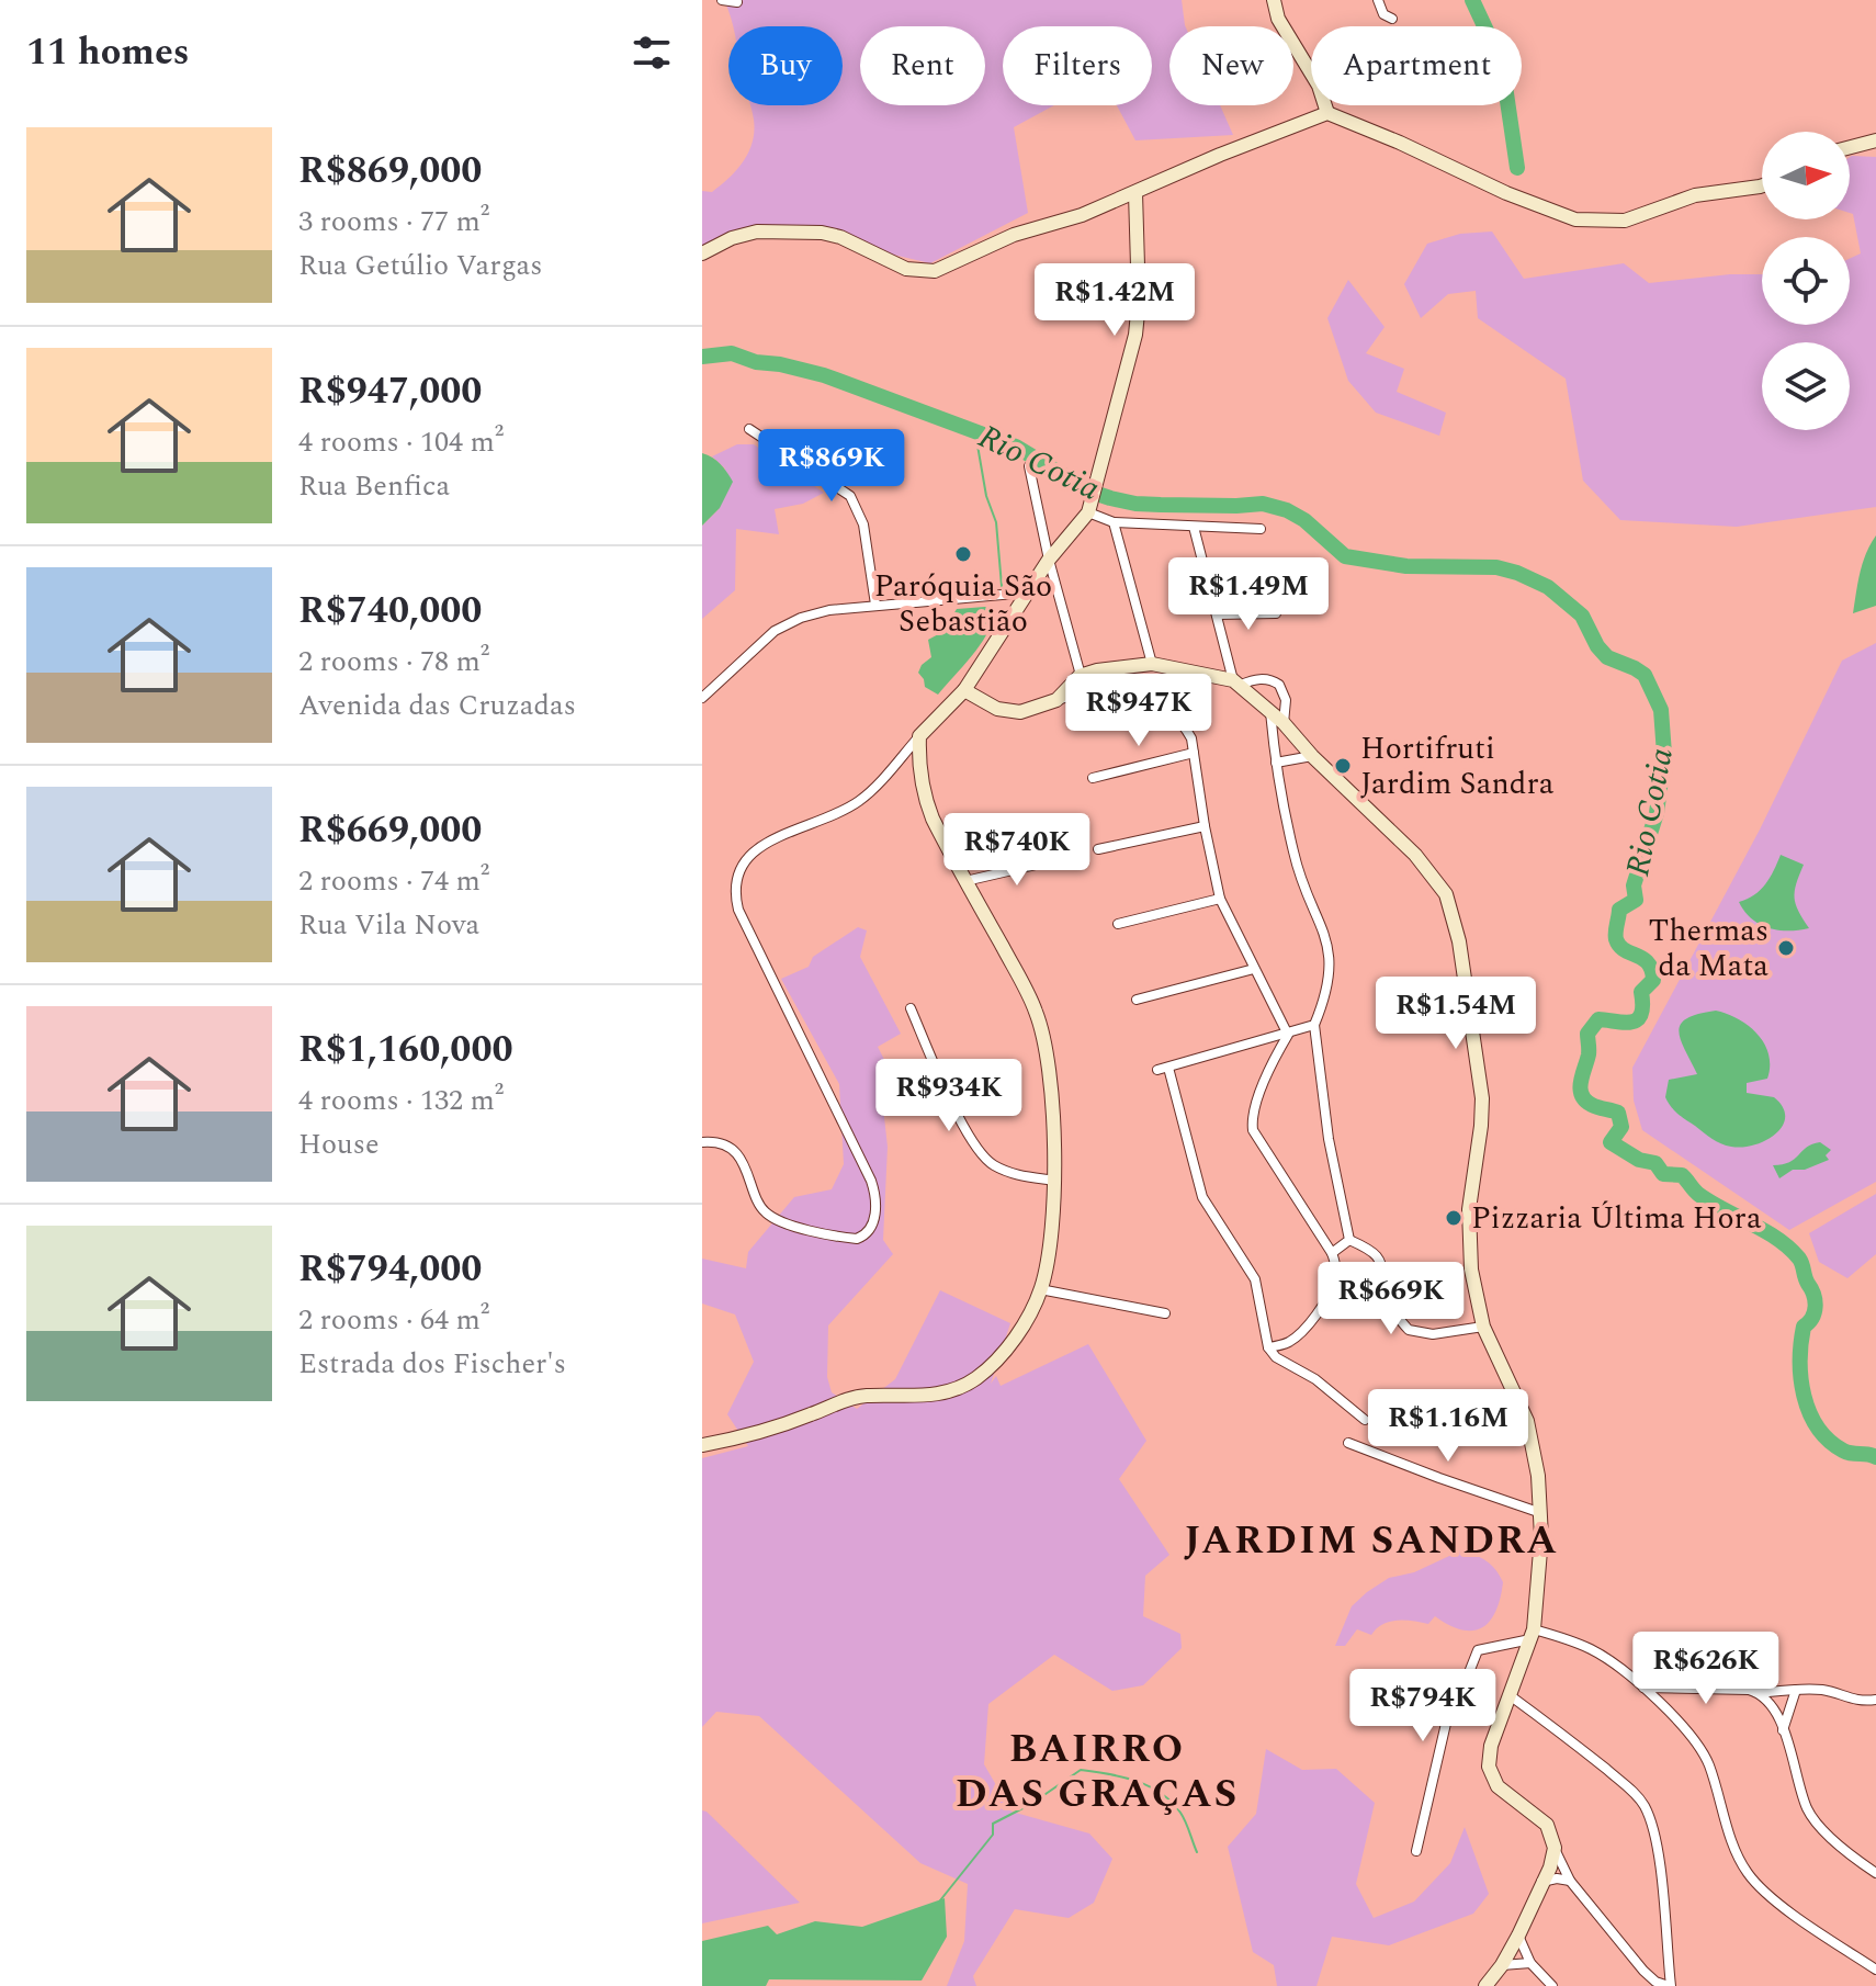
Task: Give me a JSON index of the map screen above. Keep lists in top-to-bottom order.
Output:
{
  "districts": ["JARDIM SANDRA", "BAIRRO DAS GRAÇAS"],
  "water": ["Rio Cotia"],
  "places": [
    "Paróquia São Sebastião",
    "Hortifruti Jardim Sandra",
    "Thermas da Mata",
    "Pizzaria Última Hora"
  ],
  "north": "right",
  "page": {
    "heading": "11 homes",
    "chip": [
      "Buy",
      "Rent",
      "Filters",
      "New",
      "Apartment"
    ],
    "list": [
      {
        "name": "R$869,000",
        "note": "3 rooms · 77 m² · Rua Getúlio Vargas"
      },
      {
        "name": "R$947,000",
        "note": "4 rooms · 104 m² · Rua Benfica"
      },
      {
        "name": "R$740,000",
        "note": "2 rooms · 78 m² · Avenida das Cruzadas"
      },
      {
        "name": "R$669,000",
        "note": "2 rooms · 74 m² · Rua Vila Nova"
      },
      {
        "name": "R$1,160,000",
        "note": "4 rooms · 132 m² · House"
      },
      {
        "name": "R$794,000",
        "note": "2 rooms · 64 m² · Estrada dos Fischer's"
      }
    ],
    "price": [
      "R$1.42M",
      "R$869K",
      "R$1.49M",
      "R$947K",
      "R$740K",
      "R$1.54M",
      "R$934K",
      "R$669K",
      "R$1.16M",
      "R$626K",
      "R$794K"
    ]
  }
}
